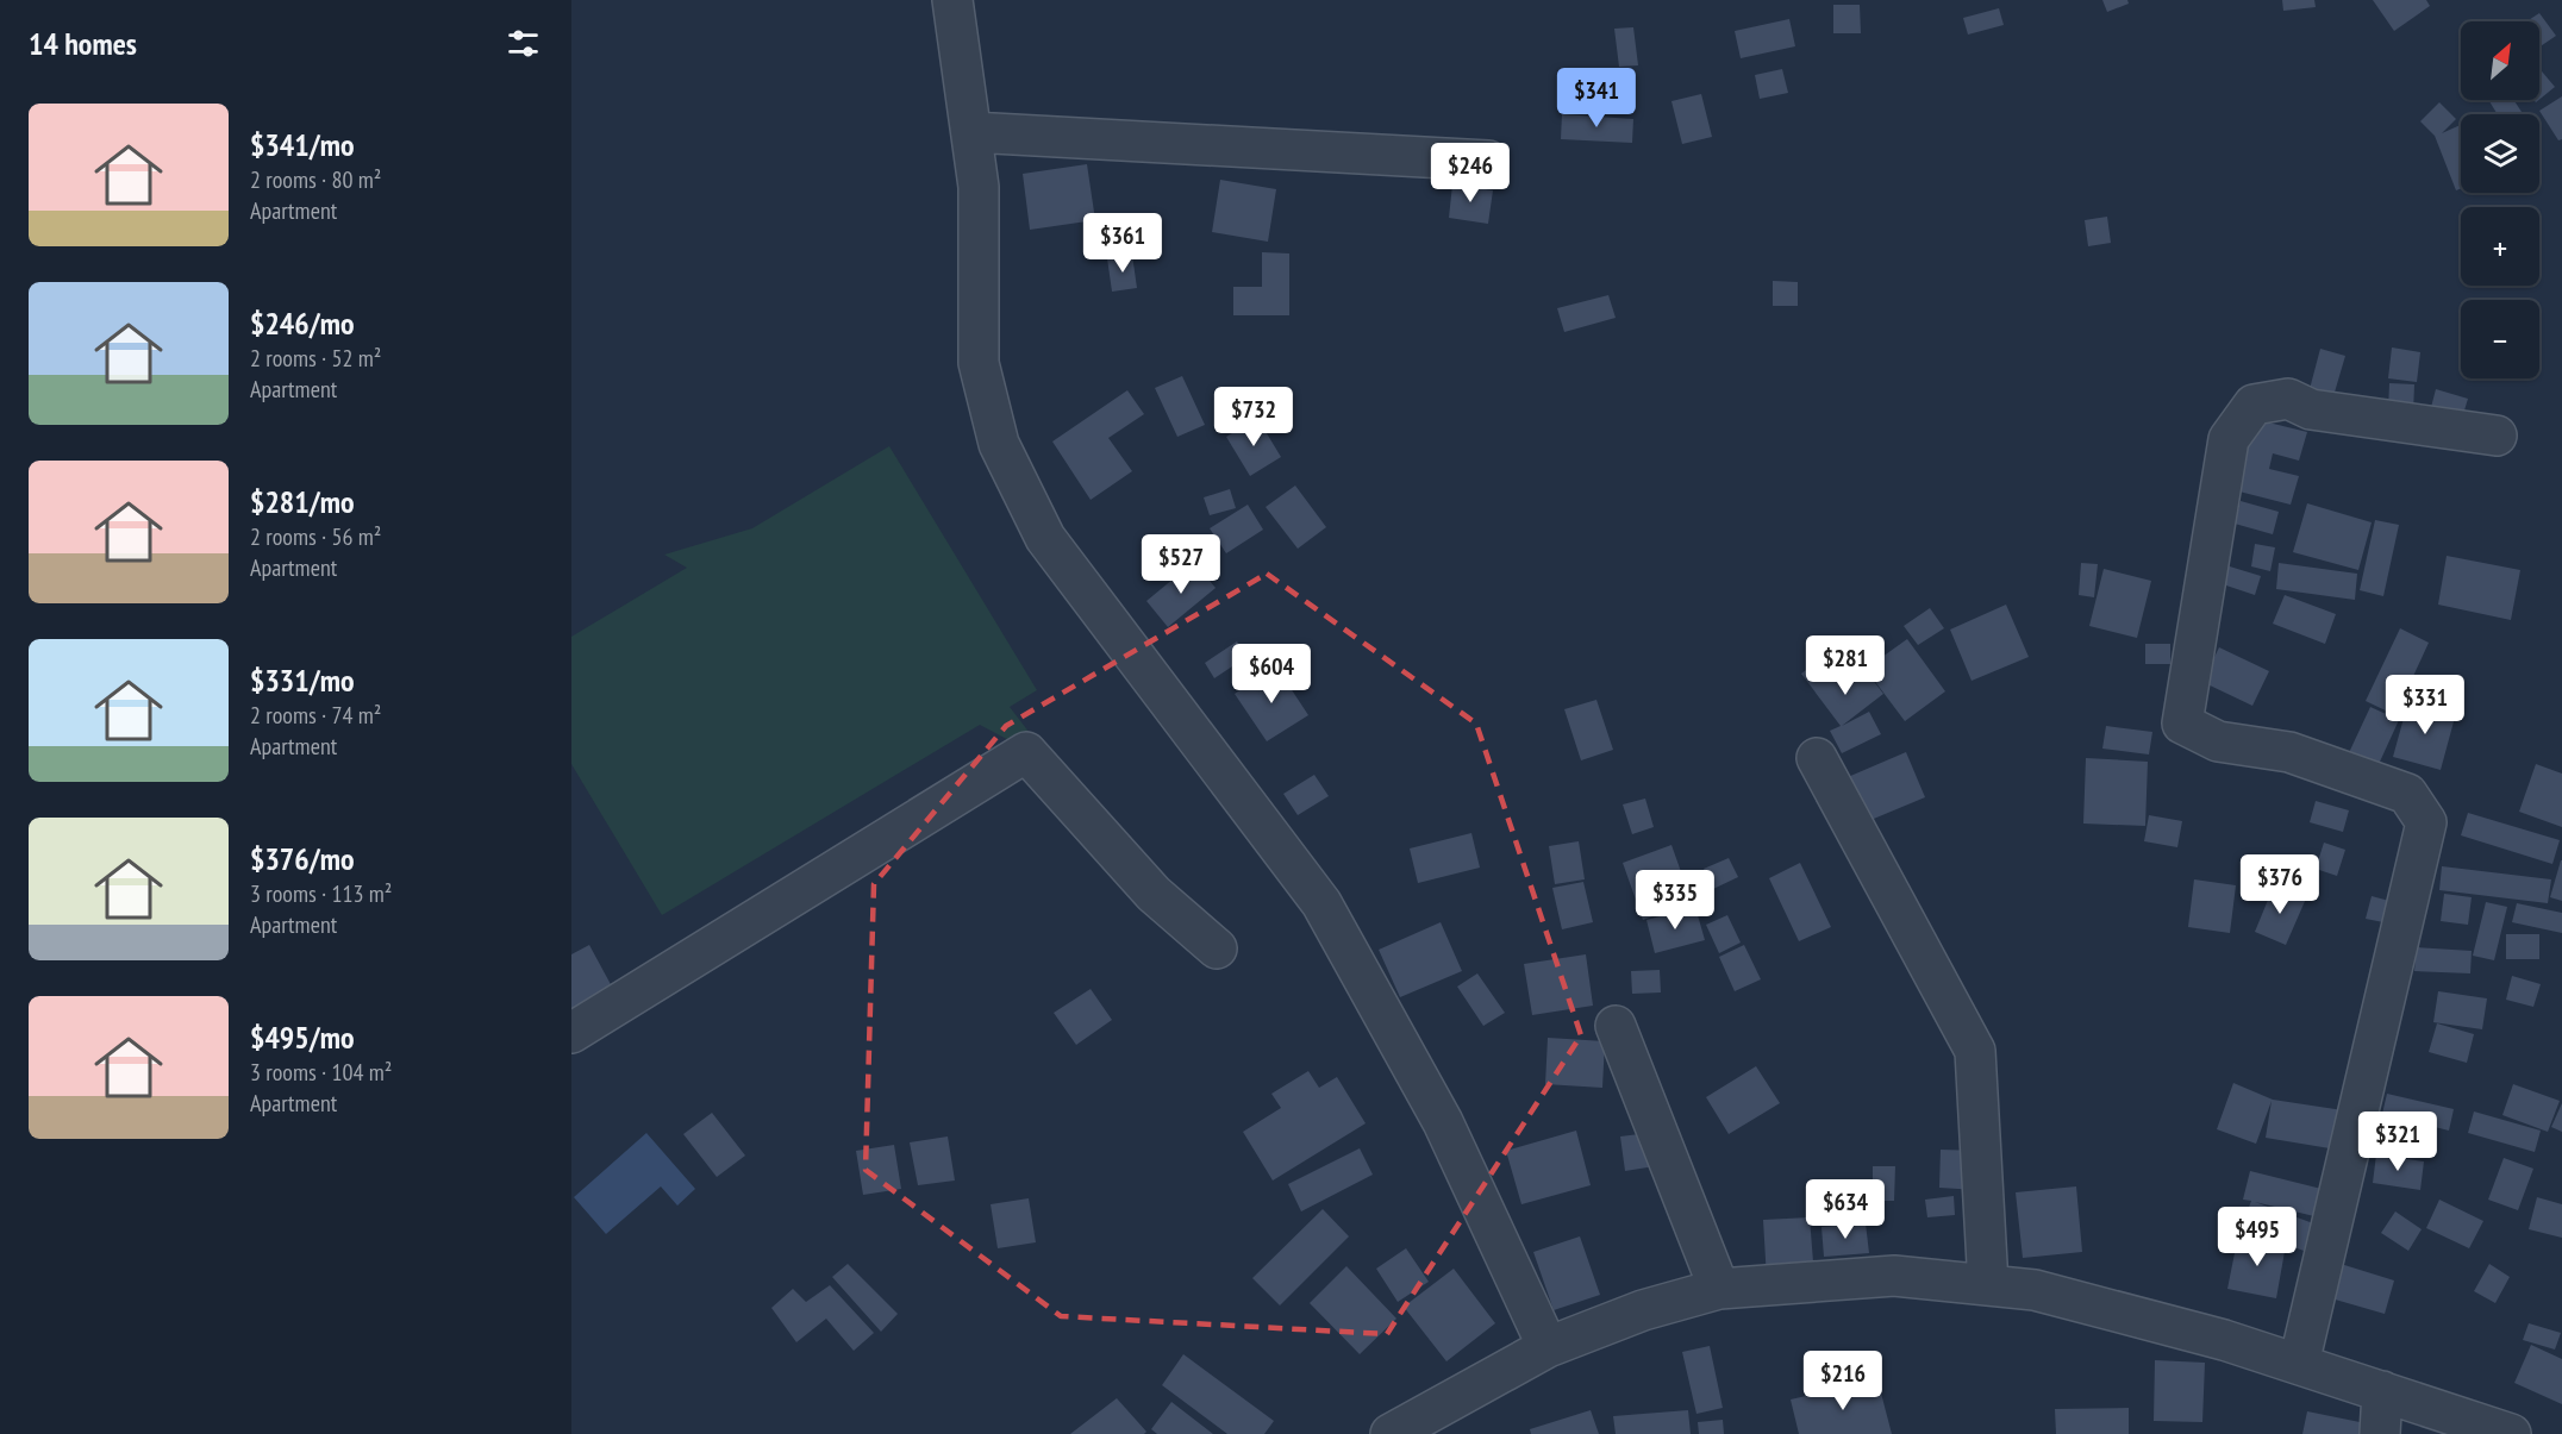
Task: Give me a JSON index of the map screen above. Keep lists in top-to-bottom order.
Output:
{
  "north": "top right",
  "page": {
    "heading": "14 homes",
    "map_buttons": ["+", "−"],
    "price": [
      "$341",
      "$246",
      "$361",
      "$732",
      "$527",
      "$281",
      "$604",
      "$331",
      "$376",
      "$335",
      "$321",
      "$634",
      "$495",
      "$216"
    ],
    "list": [
      {
        "name": "$341/mo",
        "note": "2 rooms · 80 m² · Apartment"
      },
      {
        "name": "$246/mo",
        "note": "2 rooms · 52 m² · Apartment"
      },
      {
        "name": "$281/mo",
        "note": "2 rooms · 56 m² · Apartment"
      },
      {
        "name": "$331/mo",
        "note": "2 rooms · 74 m² · Apartment"
      },
      {
        "name": "$376/mo",
        "note": "3 rooms · 113 m² · Apartment"
      },
      {
        "name": "$495/mo",
        "note": "3 rooms · 104 m² · Apartment"
      }
    ]
  }
}
